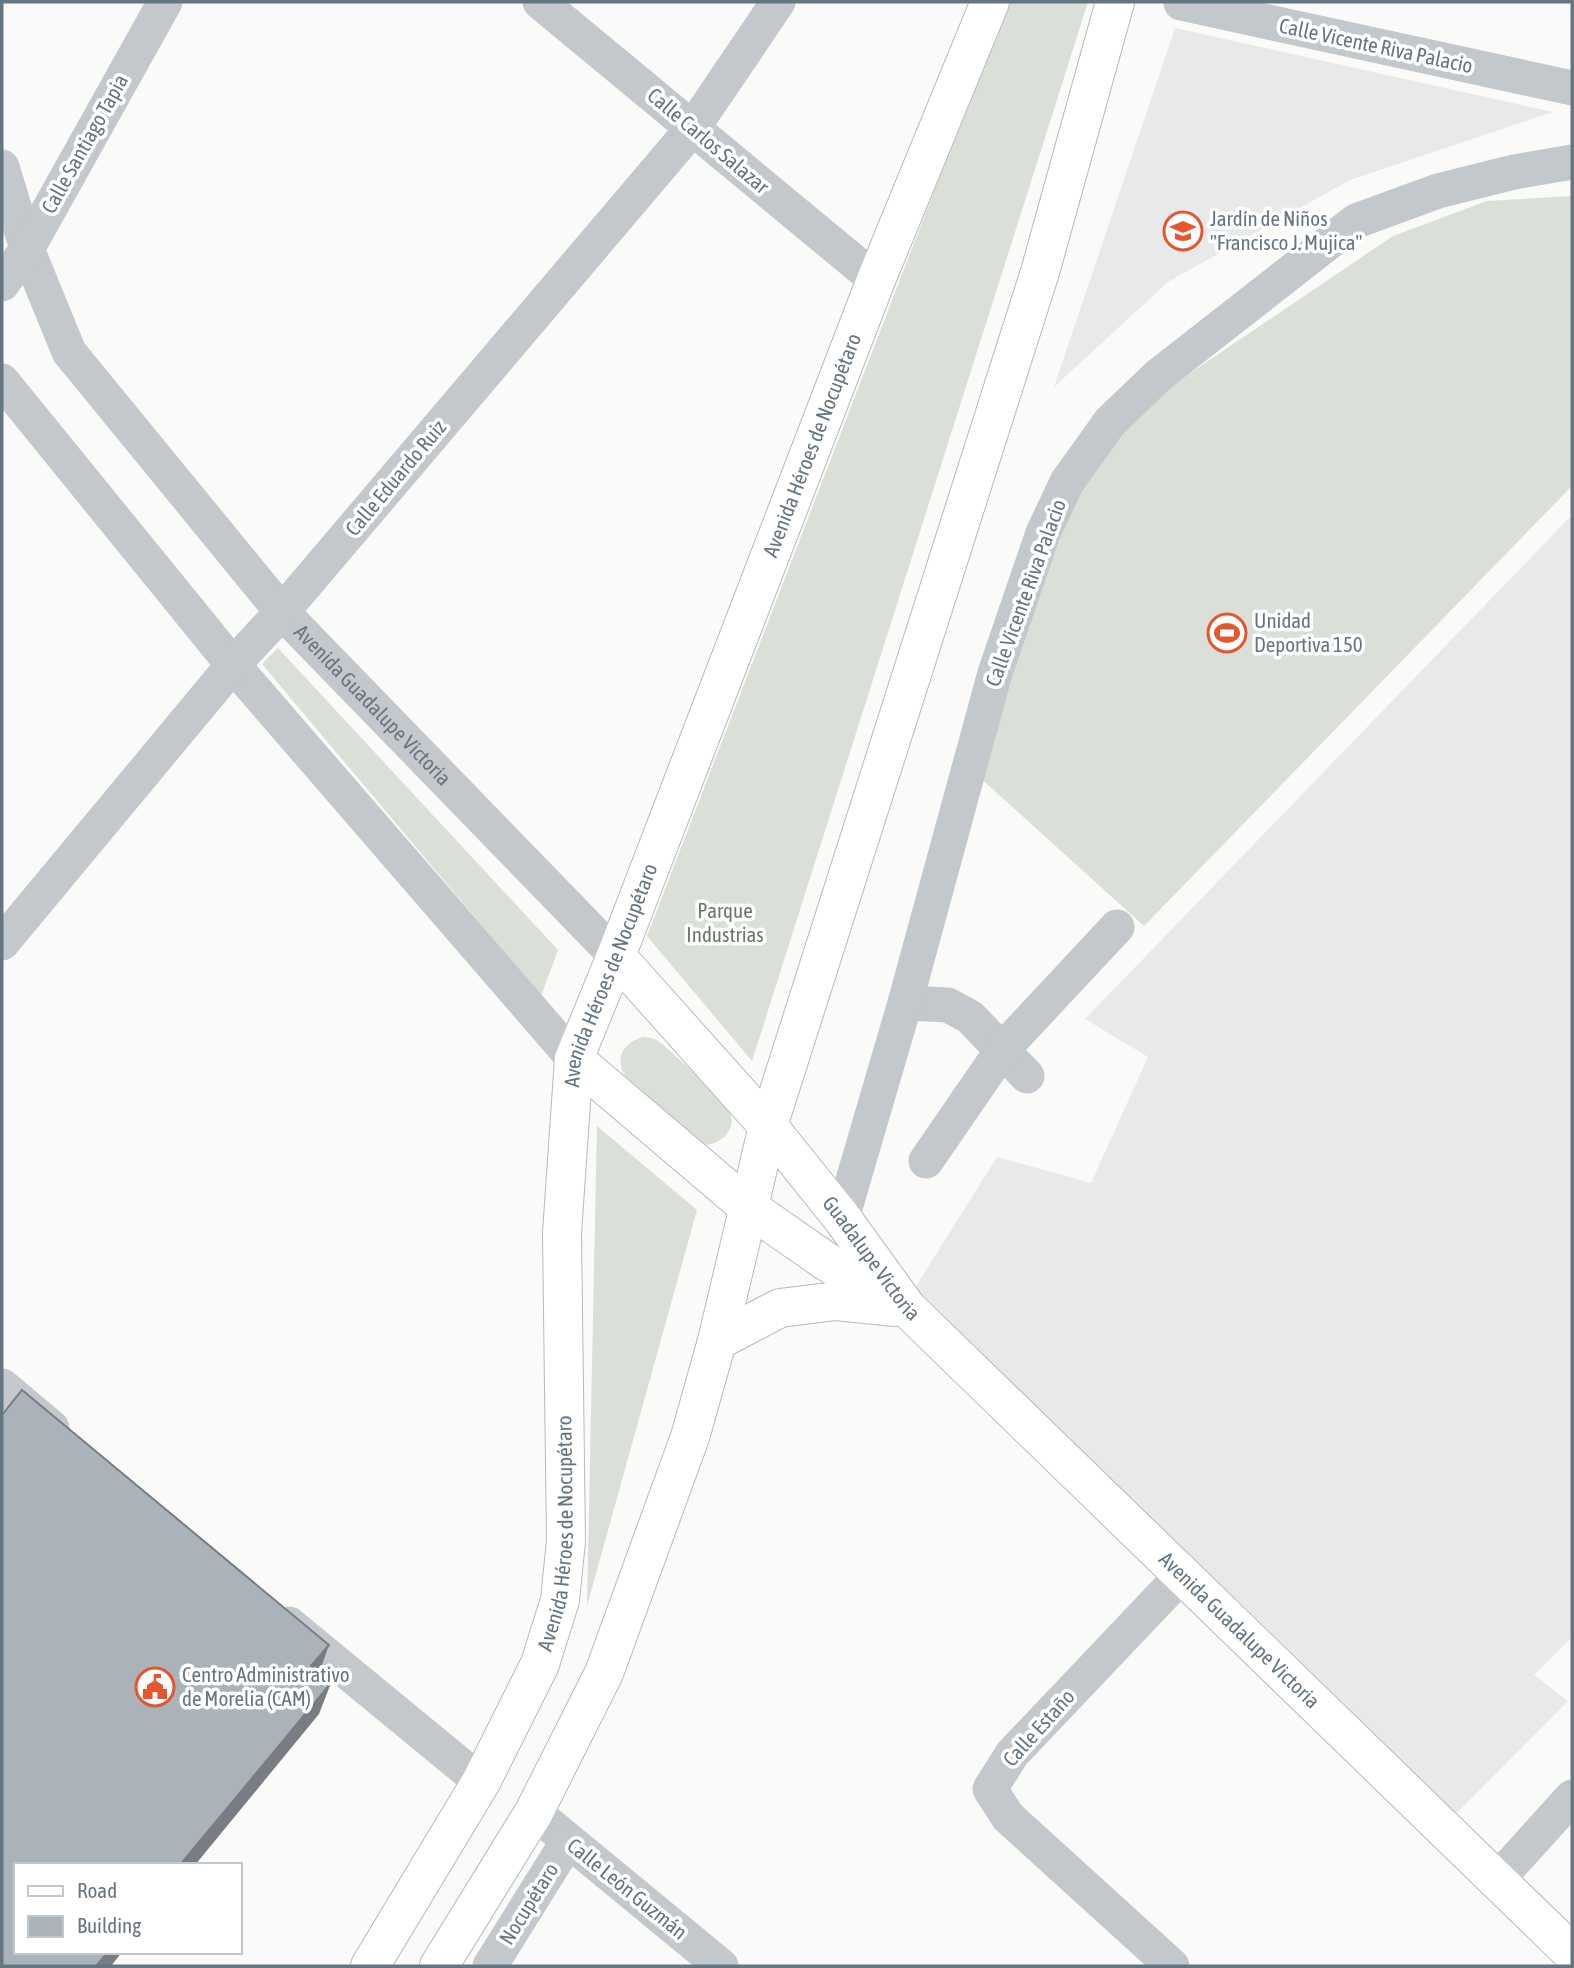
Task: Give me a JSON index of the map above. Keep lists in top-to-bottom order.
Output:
{
  "streets": {
    "main road": ["Avenida Héroes de Nocupétaro", "Avenida Guadalupe Victoria", "Guadalupe Victoria"],
    "street": [
      "Calle Vicente Riva Palacio",
      "Calle Carlos Salazar",
      "Calle Santiago Tapia",
      "Calle Eduardo Ruiz",
      "Calle Estaño",
      "Calle León Guzmán",
      "Nocupétaro"
    ]
  },
  "crossings": [
    ["Calle Vicente Riva Palacio", "Guadalupe Victoria"],
    ["Calle Carlos Salazar", "Avenida Héroes de Nocupétaro"],
    ["Calle Carlos Salazar", "Calle Eduardo Ruiz"],
    ["Calle Santiago Tapia", "Avenida Guadalupe Victoria"],
    ["Avenida Héroes de Nocupétaro", "Avenida Guadalupe Victoria"],
    ["Calle Eduardo Ruiz", "Avenida Guadalupe Victoria"],
    ["Avenida Guadalupe Victoria", "Guadalupe Victoria"],
    ["Avenida Guadalupe Victoria", "Calle Estaño"],
    ["Calle León Guzmán", "Nocupétaro"]
  ],
  "parks": ["Parque Industrias"],
  "places": {
    "school or university": ["Jardín de Niños \"Francisco J. Mujica\""],
    "sports": ["Unidad Deportiva 150"],
    "public building": ["Centro Administrativo de Morelia (CAM)"]
  },
  "legend": ["Road", "Building"]
}
